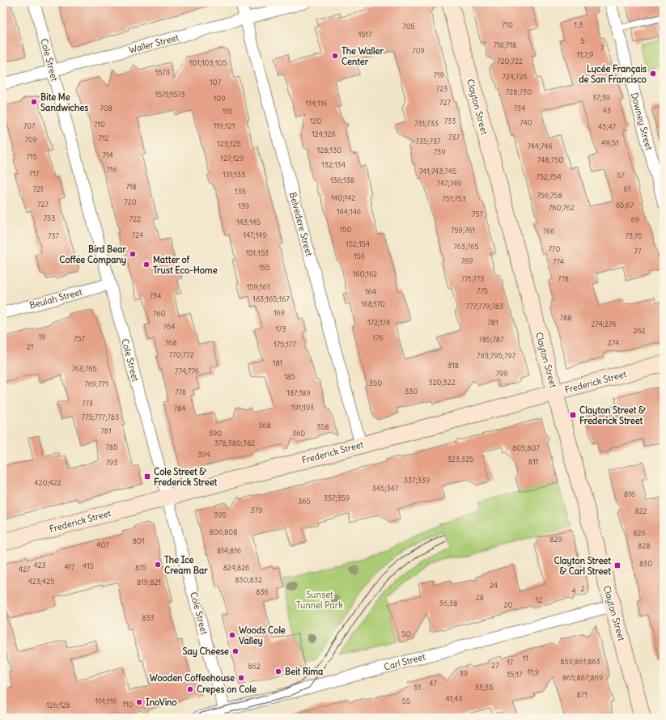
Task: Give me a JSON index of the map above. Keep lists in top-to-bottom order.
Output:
{
  "streets": {
    "street": [
      "Waller Street",
      "Cole Street",
      "Clayton Street",
      "Downey Street",
      "Belvedere Street",
      "Beulah Street",
      "Frederick Street",
      "Carl Street"
    ]
  },
  "crossings": [
    ["Waller Street", "Cole Street"],
    ["Waller Street", "Belvedere Street"],
    ["Cole Street", "Beulah Street"],
    ["Cole Street", "Frederick Street"],
    ["Cole Street", "Carl Street"],
    ["Clayton Street", "Frederick Street"],
    ["Clayton Street", "Carl Street"],
    ["Belvedere Street", "Frederick Street"]
  ],
  "parks": ["Sunset Tunnel Park"],
  "places": {
    "other": [
      "The Waller Center",
      "Lycée Français de San Francisco",
      "Bite Me Sandwiches",
      "Bird Bear Coffee Company",
      "Matter of Trust Eco-Home",
      "The Ice Cream Bar",
      "Woods Cole Valley",
      "Say Cheese",
      "Beit Rima",
      "Wooden Coffeehouse",
      "Crepes on Cole",
      "InoVino"
    ],
    "transit": ["Clayton Street & Frederick Street", "Cole Street & Frederick Street", "Clayton Street & Carl Street"]
  },
  "house_numbers": [
    "710",
    "1;3",
    "705",
    "1517",
    "5",
    "716;718",
    "7",
    "709",
    "11;7;9",
    "720;722",
    "101;103;105",
    "1573",
    "719",
    "724;726",
    "107",
    "723",
    "728;730",
    "1571;1573",
    "37;39",
    "109",
    "727",
    "114;116",
    "708",
    "734",
    "43",
    "115",
    "120",
    "733",
    "740",
    "731;733",
    "710",
    "707",
    "119;121",
    "45;47",
    "124;126",
    "737",
    "712",
    "709",
    "735;737",
    "49;51",
    "123;125",
    "744;746",
    "128;130",
    "739",
    "714",
    "715",
    "127;129",
    "748;750",
    "132;134",
    "716",
    "741;743;745",
    "717",
    "131;133",
    "57",
    "752;754",
    "136;138",
    "747;749",
    "718",
    "721",
    "61",
    "135",
    "756;758",
    "140;142",
    "751;753",
    "720",
    "727",
    "65;67",
    "139",
    "760;762",
    "144;146",
    "757",
    "733",
    "722",
    "69",
    "143;145",
    "150",
    "759;761",
    "766",
    "724",
    "147;149",
    "737",
    "73;75",
    "152;154",
    "763;765",
    "770",
    "77",
    "151;153",
    "156",
    "769",
    "774",
    "155",
    "160;162",
    "771;773",
    "778",
    "159;161",
    "775",
    "164",
    "734",
    "163;165;167",
    "168;170",
    "777;779;783",
    "169",
    "760",
    "788",
    "172;174",
    "781",
    "274;276",
    "764",
    "173",
    "262",
    "19",
    "176",
    "757",
    "785;787",
    "768",
    "274",
    "175;177",
    "21",
    "770;772",
    "793;795;797",
    "181",
    "318",
    "763;765",
    "774;776",
    "799",
    "185",
    "320;322",
    "350",
    "769;771",
    "330",
    "778",
    "187;189",
    "773",
    "191;193",
    "784",
    "775;777;783",
    "368",
    "358",
    "781",
    "390",
    "360",
    "378;380;382",
    "785",
    "805;807",
    "394",
    "323;325",
    "811",
    "793",
    "337;339",
    "420;422",
    "345;347",
    "816",
    "357;359",
    "365",
    "379",
    "822",
    "395",
    "806;808",
    "826",
    "829",
    "801",
    "407",
    "828",
    "814;816",
    "830",
    "423",
    "415",
    "417",
    "815",
    "824;826",
    "427",
    "830;832",
    "423;425",
    "819;821",
    "24",
    "2",
    "4",
    "836",
    "28",
    "12",
    "36;38",
    "20",
    "833",
    "50",
    "11",
    "859;861;863",
    "17",
    "27",
    "862",
    "11;9",
    "39",
    "15;17",
    "865;867;869",
    "47",
    "51",
    "33;35",
    "871",
    "41;43",
    "114;116",
    "55",
    "110",
    "126;128"
  ]
}
